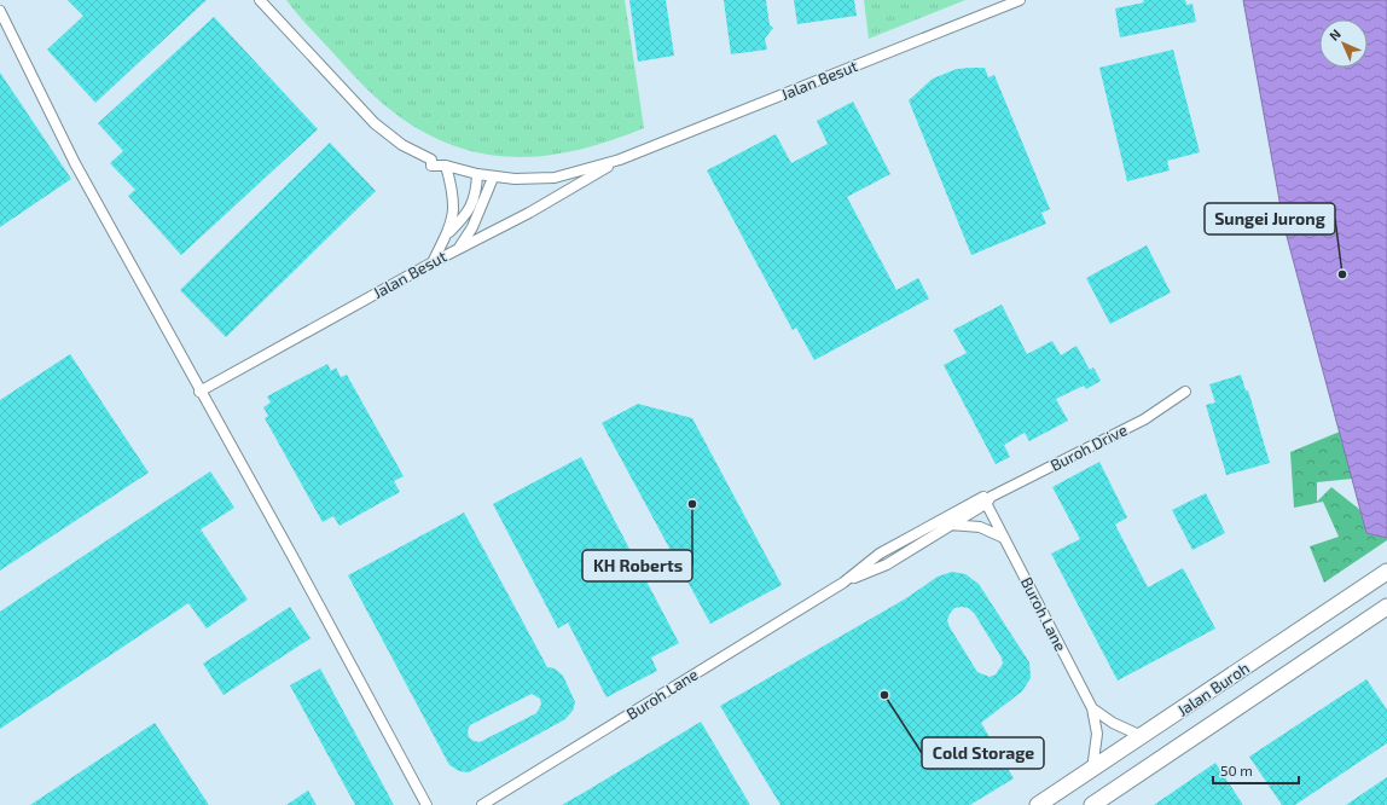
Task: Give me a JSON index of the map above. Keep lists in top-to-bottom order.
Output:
{
  "streets": {
    "highway": ["Jalan Buroh"],
    "street": ["Jalan Besut", "Buroh Drive", "Buroh Lane"]
  },
  "crossings": [
    ["Buroh Drive", "Buroh Lane"],
    ["Buroh Lane", "Jalan Buroh"]
  ],
  "places": ["Sungei Jurong", "KH Roberts", "Cold Storage"],
  "scale_bar": "50 m",
  "north": "top left"
}
